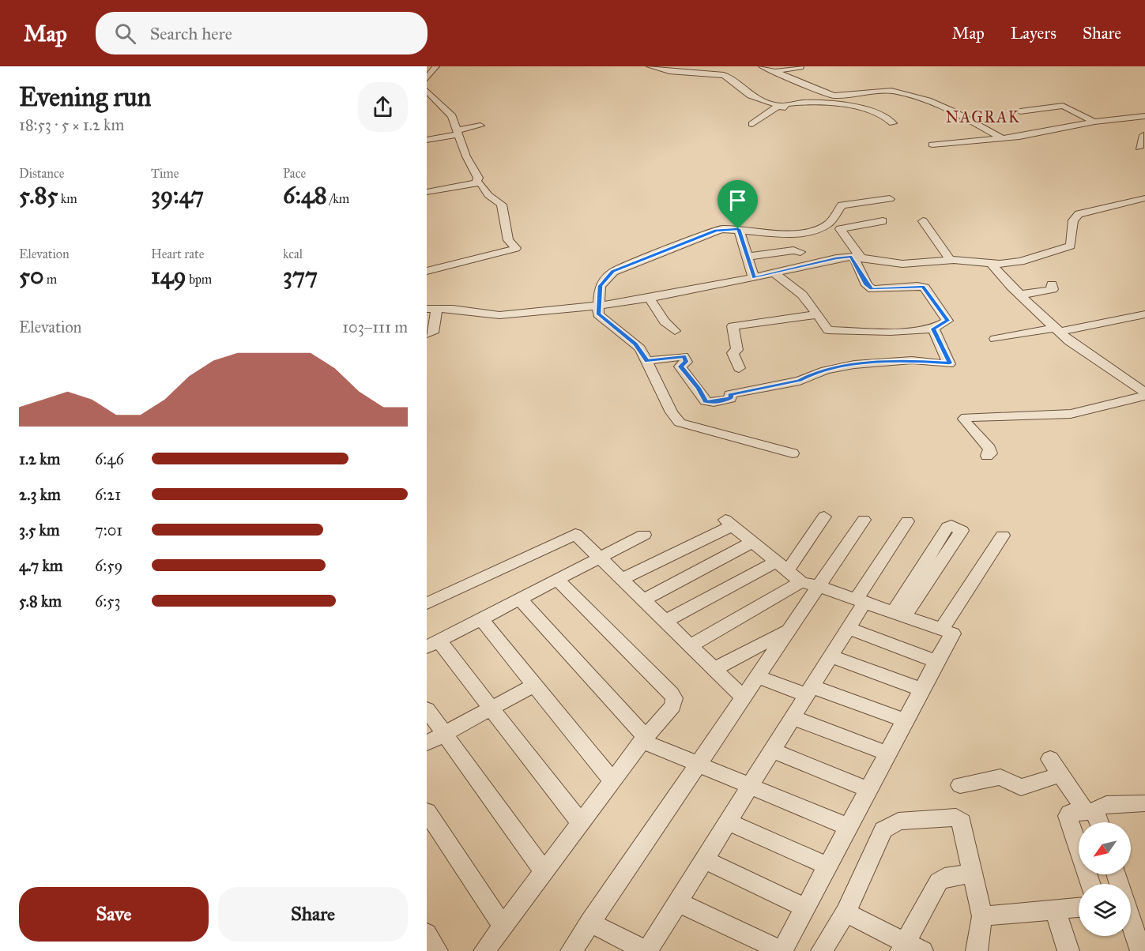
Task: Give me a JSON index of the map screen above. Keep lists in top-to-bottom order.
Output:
{
  "districts": ["NAGRAK"],
  "north": "bottom left",
  "page": {
    "header": "Map",
    "search": "Search here",
    "nav": ["Map", "Layers", "Share"],
    "heading": ["Evening run", "18:53 · 5 × 1.2 km"],
    "stats": [
      ["Distance", "5.85 km"],
      ["Time", "39:47"],
      ["Pace", "6:48 /km"],
      ["Elevation", "50 m"],
      ["Heart rate", "149 bpm"],
      ["kcal", "377"]
    ],
    "chart": ["Elevation", "103–111 m"],
    "list": [
      {
        "name": "1.2 km",
        "note": "6:46"
      },
      {
        "name": "2.3 km",
        "note": "6:21"
      },
      {
        "name": "3.5 km",
        "note": "7:01"
      },
      {
        "name": "4.7 km",
        "note": "6:59"
      },
      {
        "name": "5.8 km",
        "note": "6:53"
      }
    ],
    "buttons": ["Save", "Share"]
  }
}
